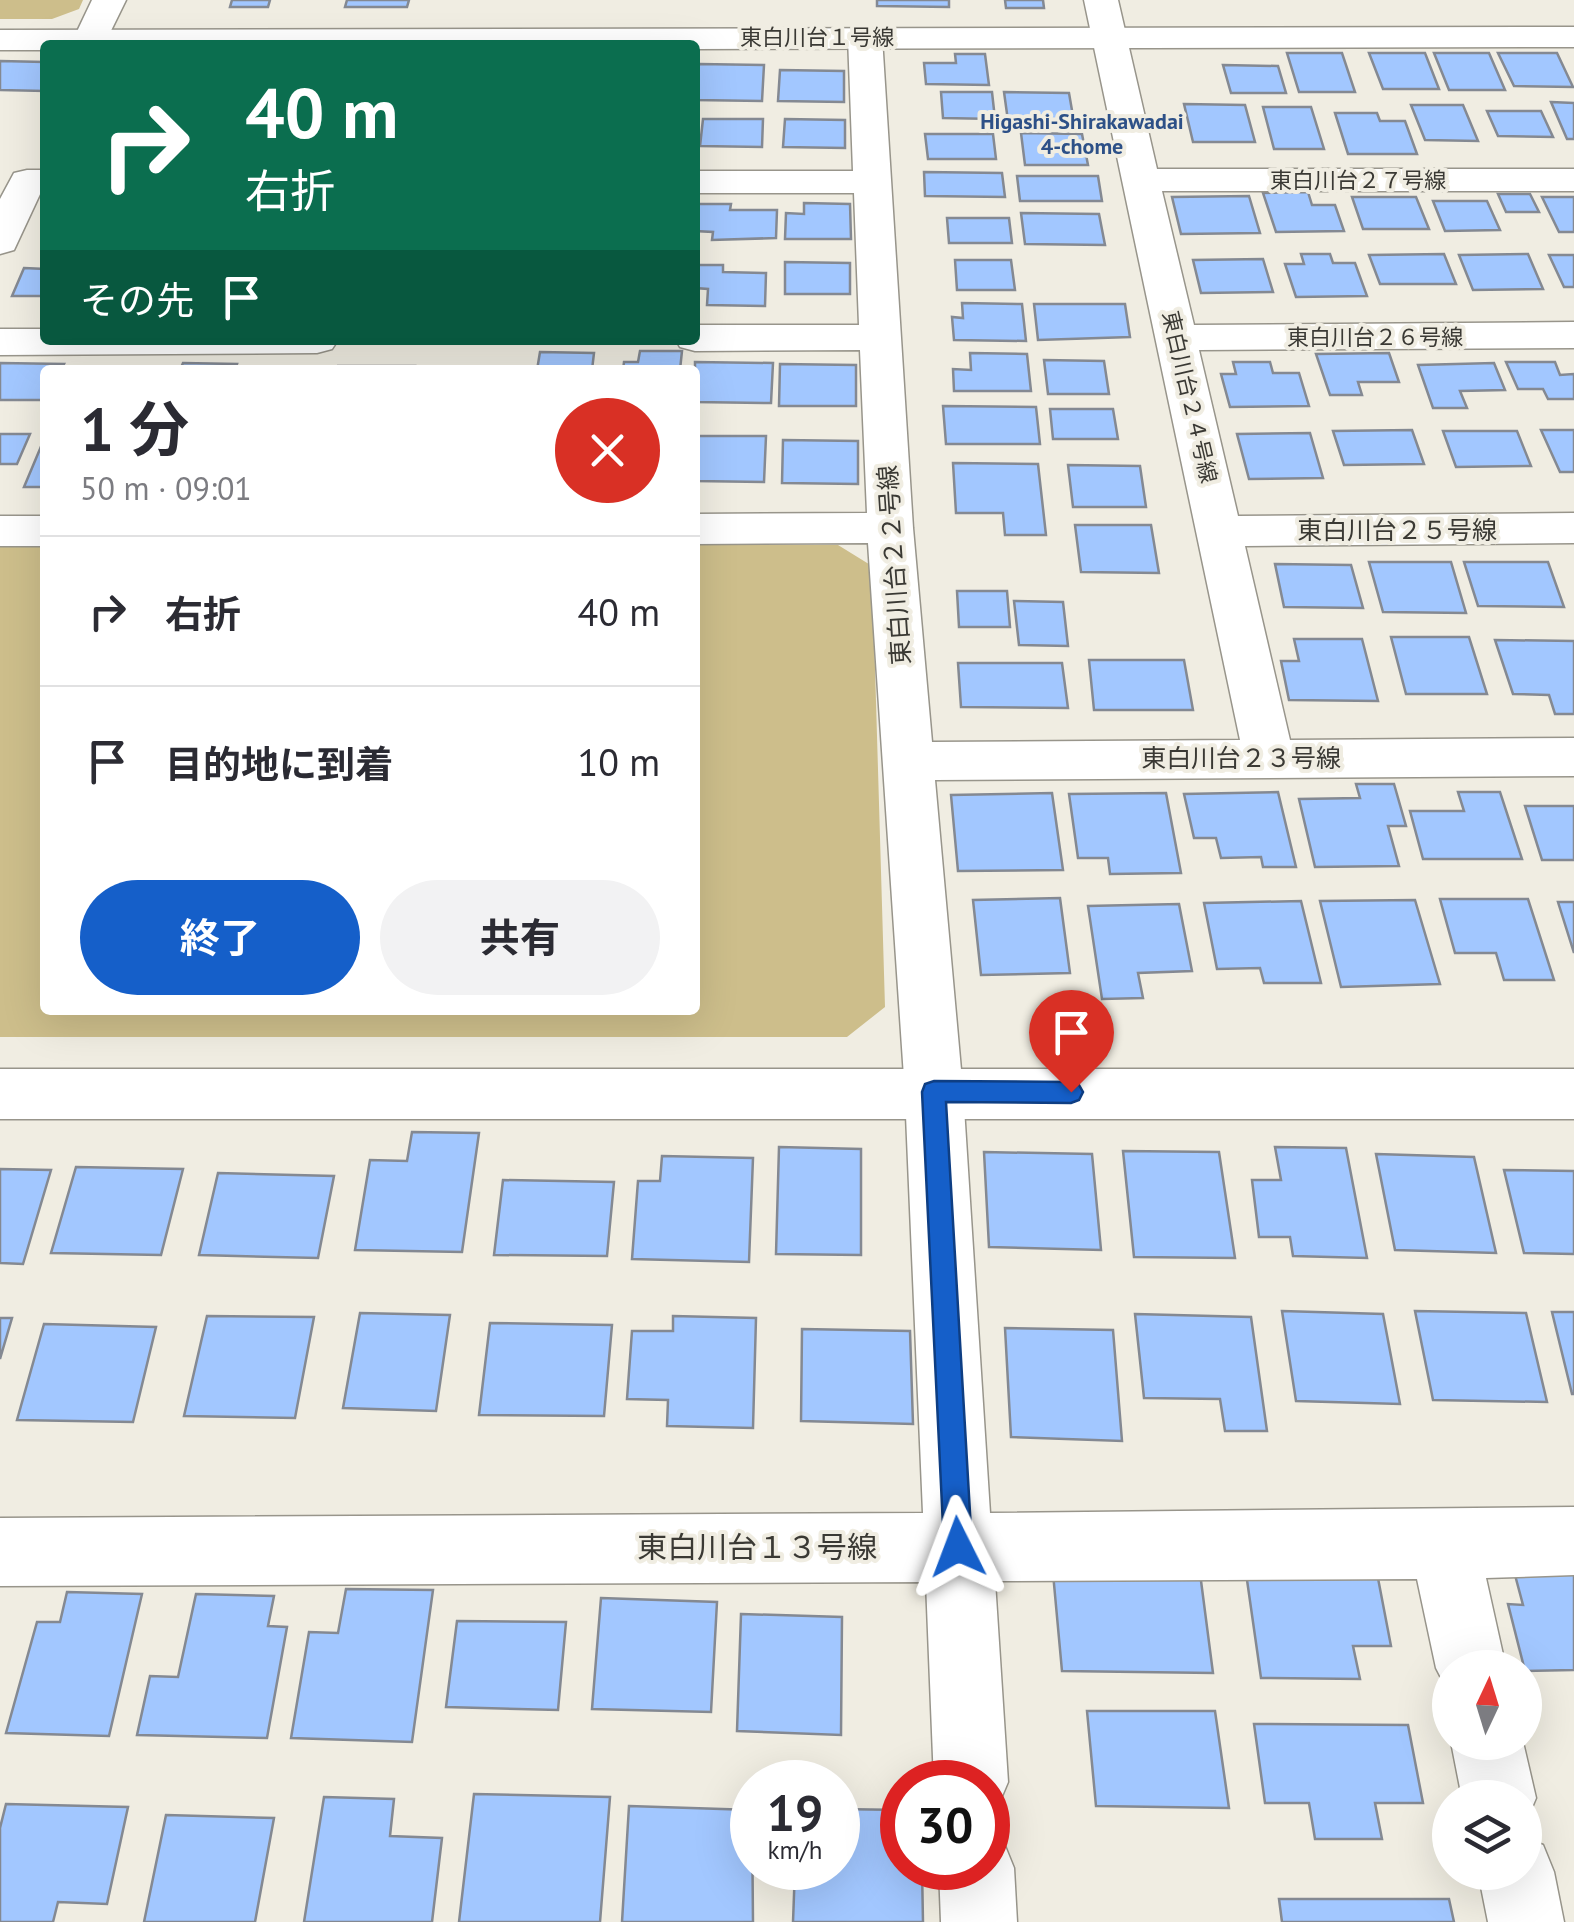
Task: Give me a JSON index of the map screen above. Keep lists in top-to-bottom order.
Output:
{
  "streets": {
    "street": [
      "東白川台１号線",
      "東白川台２７号線",
      "東白川台２６号線",
      "東白川台２４号線",
      "東白川台２５号線",
      "東白川台２２号線",
      "東白川台２３号線",
      "東白川台１３号線"
    ]
  },
  "crossings": [
    ["東白川台１号線", "東白川台２４号線"],
    ["東白川台１号線", "東白川台２２号線"],
    ["東白川台２７号線", "東白川台２４号線"],
    ["東白川台２６号線", "東白川台２４号線"],
    ["東白川台２４号線", "東白川台２５号線"],
    ["東白川台２４号線", "東白川台２３号線"],
    ["東白川台２２号線", "東白川台２３号線"],
    ["東白川台２２号線", "東白川台１３号線"]
  ],
  "districts": ["Higashi-Shirakawadai 4-chome"],
  "north": "top",
  "page": {
    "turn": ["40 m", "右折"],
    "then": "その先",
    "heading": ["1 分", "50 m · 09:01"],
    "list": [
      {
        "name": "右折",
        "value": "40 m"
      },
      {
        "name": "目的地に到着",
        "value": "10 m"
      }
    ],
    "buttons": ["終了", "共有"],
    "speed": "19 km/h",
    "limit": "30"
  }
}
